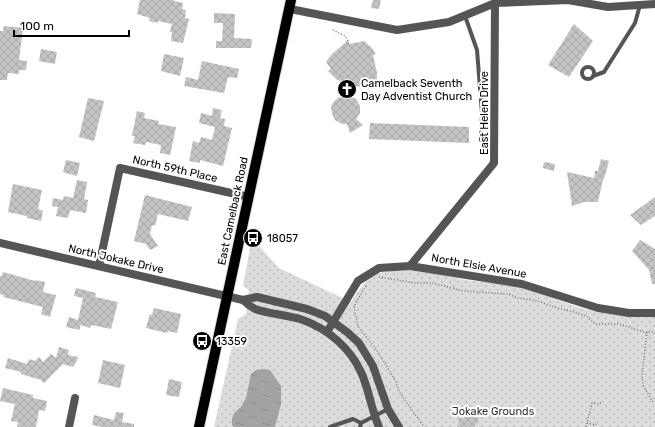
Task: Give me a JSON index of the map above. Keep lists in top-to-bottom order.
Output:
{
  "streets": {
    "main road": ["East Camelback Road"],
    "street": [
      "East Helen Drive",
      "North 59th Place",
      "North Jokake Drive",
      "North Elsie Avenue"
    ]
  },
  "crossings": [
    ["East Helen Drive", "North Elsie Avenue"],
    ["North 59th Place", "East Camelback Road"],
    ["North 59th Place", "North Jokake Drive"],
    ["East Camelback Road", "North Jokake Drive"]
  ],
  "parks": ["Jokake Grounds"],
  "places": {
    "church": ["Camelback Seventh Day Adventist Church"],
    "bus stop": ["18057", "13359"]
  },
  "scale_bar": "100 m"
}
